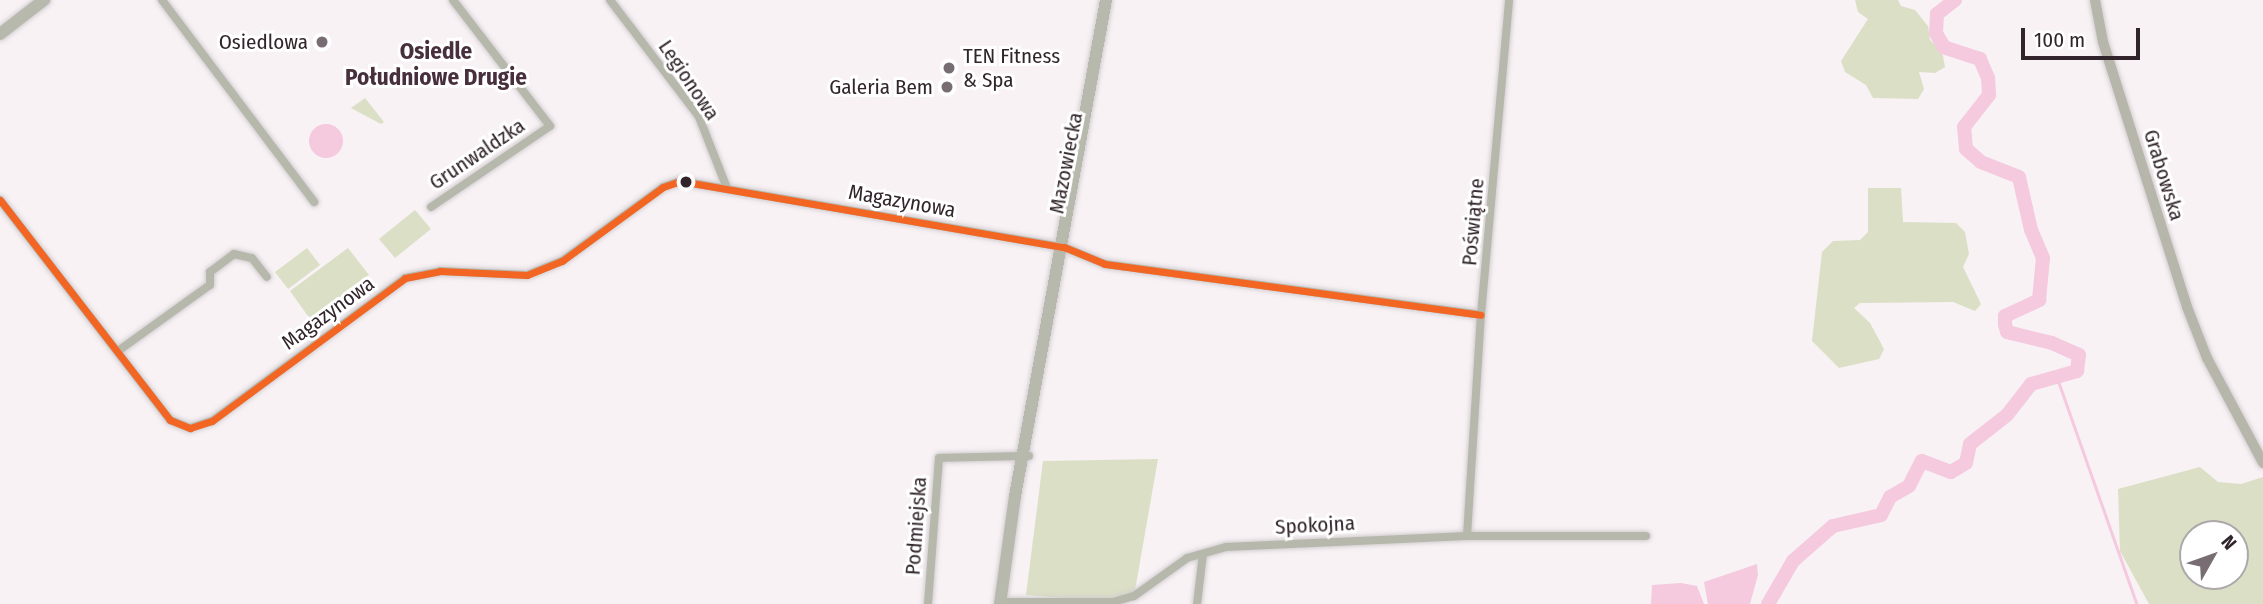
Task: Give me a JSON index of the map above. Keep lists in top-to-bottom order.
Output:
{
  "streets": {
    "main road": ["Mazowiecka"],
    "street": [
      "Legionowa",
      "Grunwaldzka",
      "Grabowska",
      "Magazynowa",
      "Poświątne",
      "Spokojna",
      "Podmiejska"
    ]
  },
  "crossings": [
    ["Legionowa", "Magazynowa"],
    ["Mazowiecka", "Magazynowa"],
    ["Mazowiecka", "Spokojna"],
    ["Mazowiecka", "Podmiejska"],
    ["Magazynowa", "Poświątne"],
    ["Poświątne", "Spokojna"]
  ],
  "districts": ["Osiedle Południowe Drugie"],
  "places": ["Osiedlowa", "TEN Fitness & Spa", "Galeria Bem"],
  "scale_bar": "100 m",
  "north": "top right"
}
